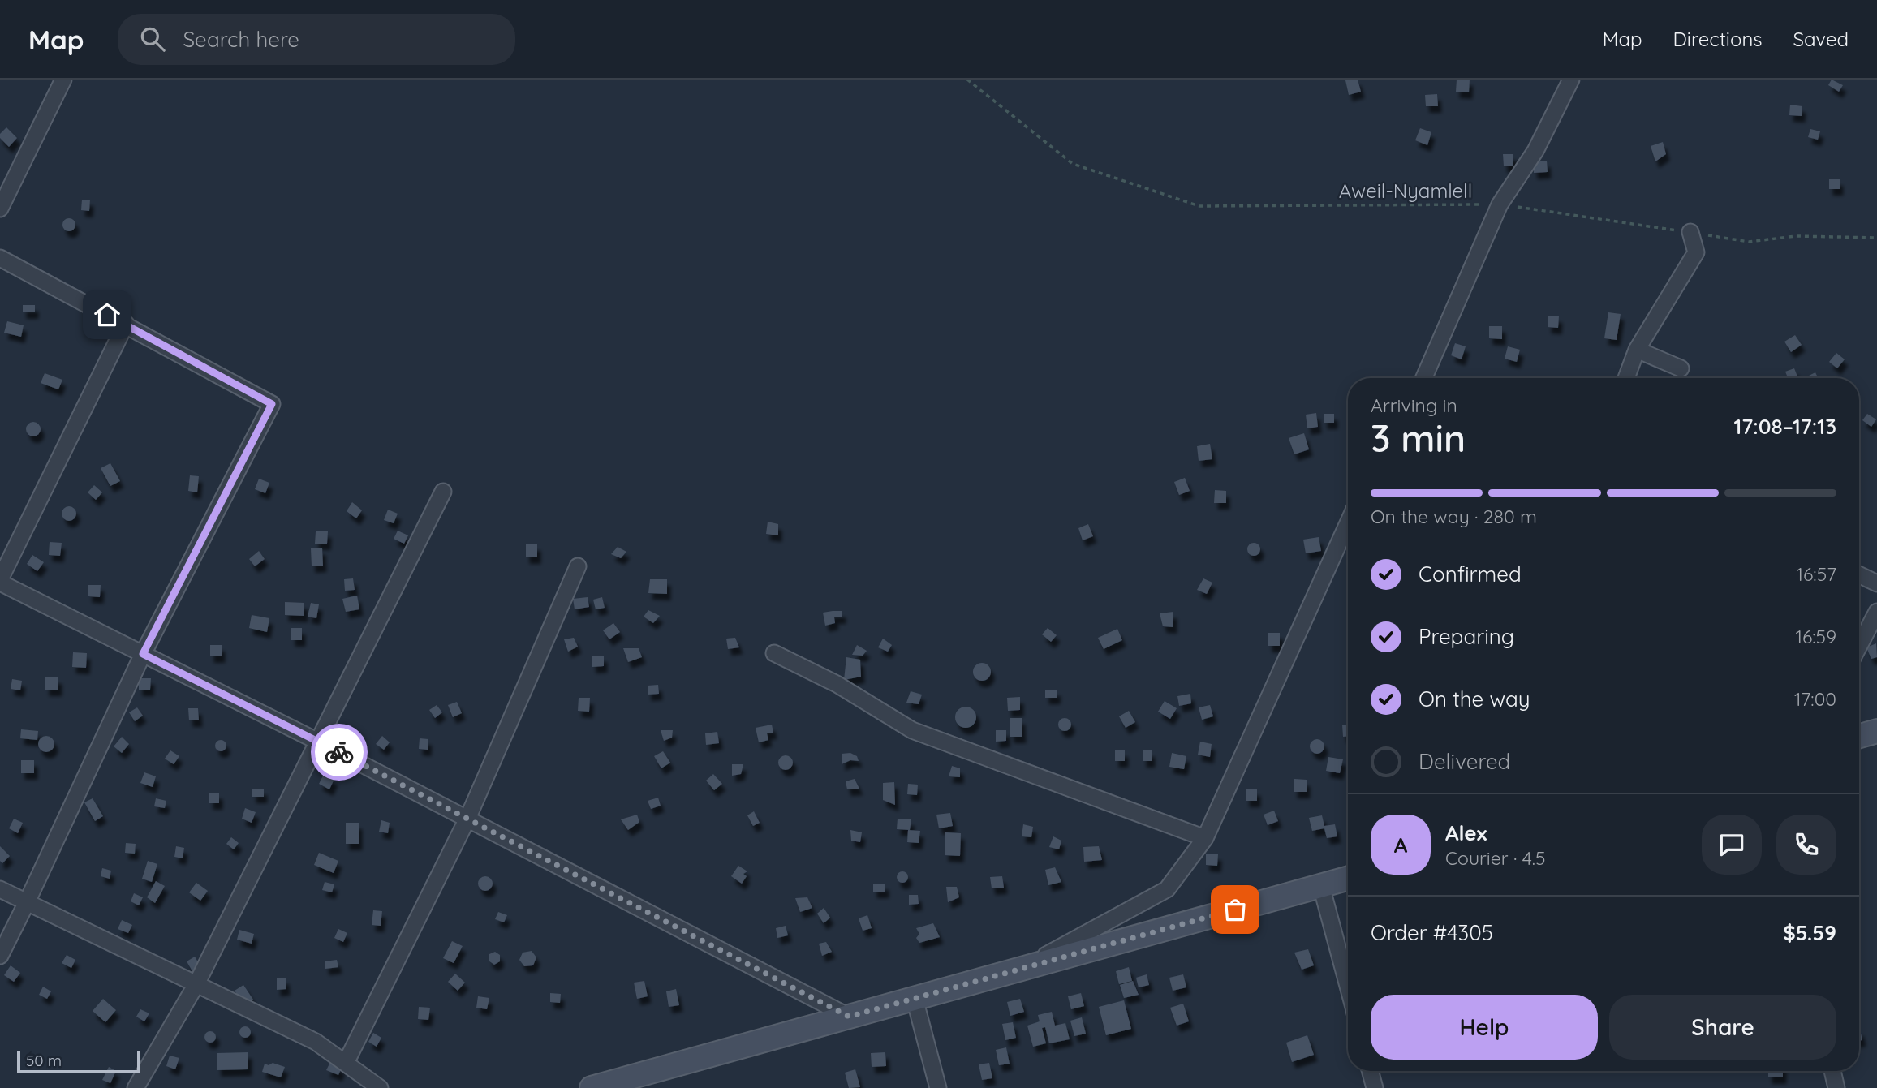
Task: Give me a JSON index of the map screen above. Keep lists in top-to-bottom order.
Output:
{
  "streets": {
    "path": ["Aweil-Nyamlell"]
  },
  "scale_bar": "50 m",
  "page": {
    "header": "Map",
    "search": "Search here",
    "nav": ["Map", "Directions", "Saved"],
    "heading": ["3 min", "Arriving in", "17:08–17:13"],
    "panel": [
      "Alex",
      "Courier · 4.5",
      "Order #4305",
      "$5.59"
    ],
    "bar": "On the way · 280 m",
    "list": [
      ["Confirmed", "16:57"],
      ["Preparing", "16:59"],
      ["On the way", "17:00"],
      "Delivered"
    ],
    "round": "A",
    "buttons": ["Help", "Share"],
    "scale": "50 m"
  }
}
